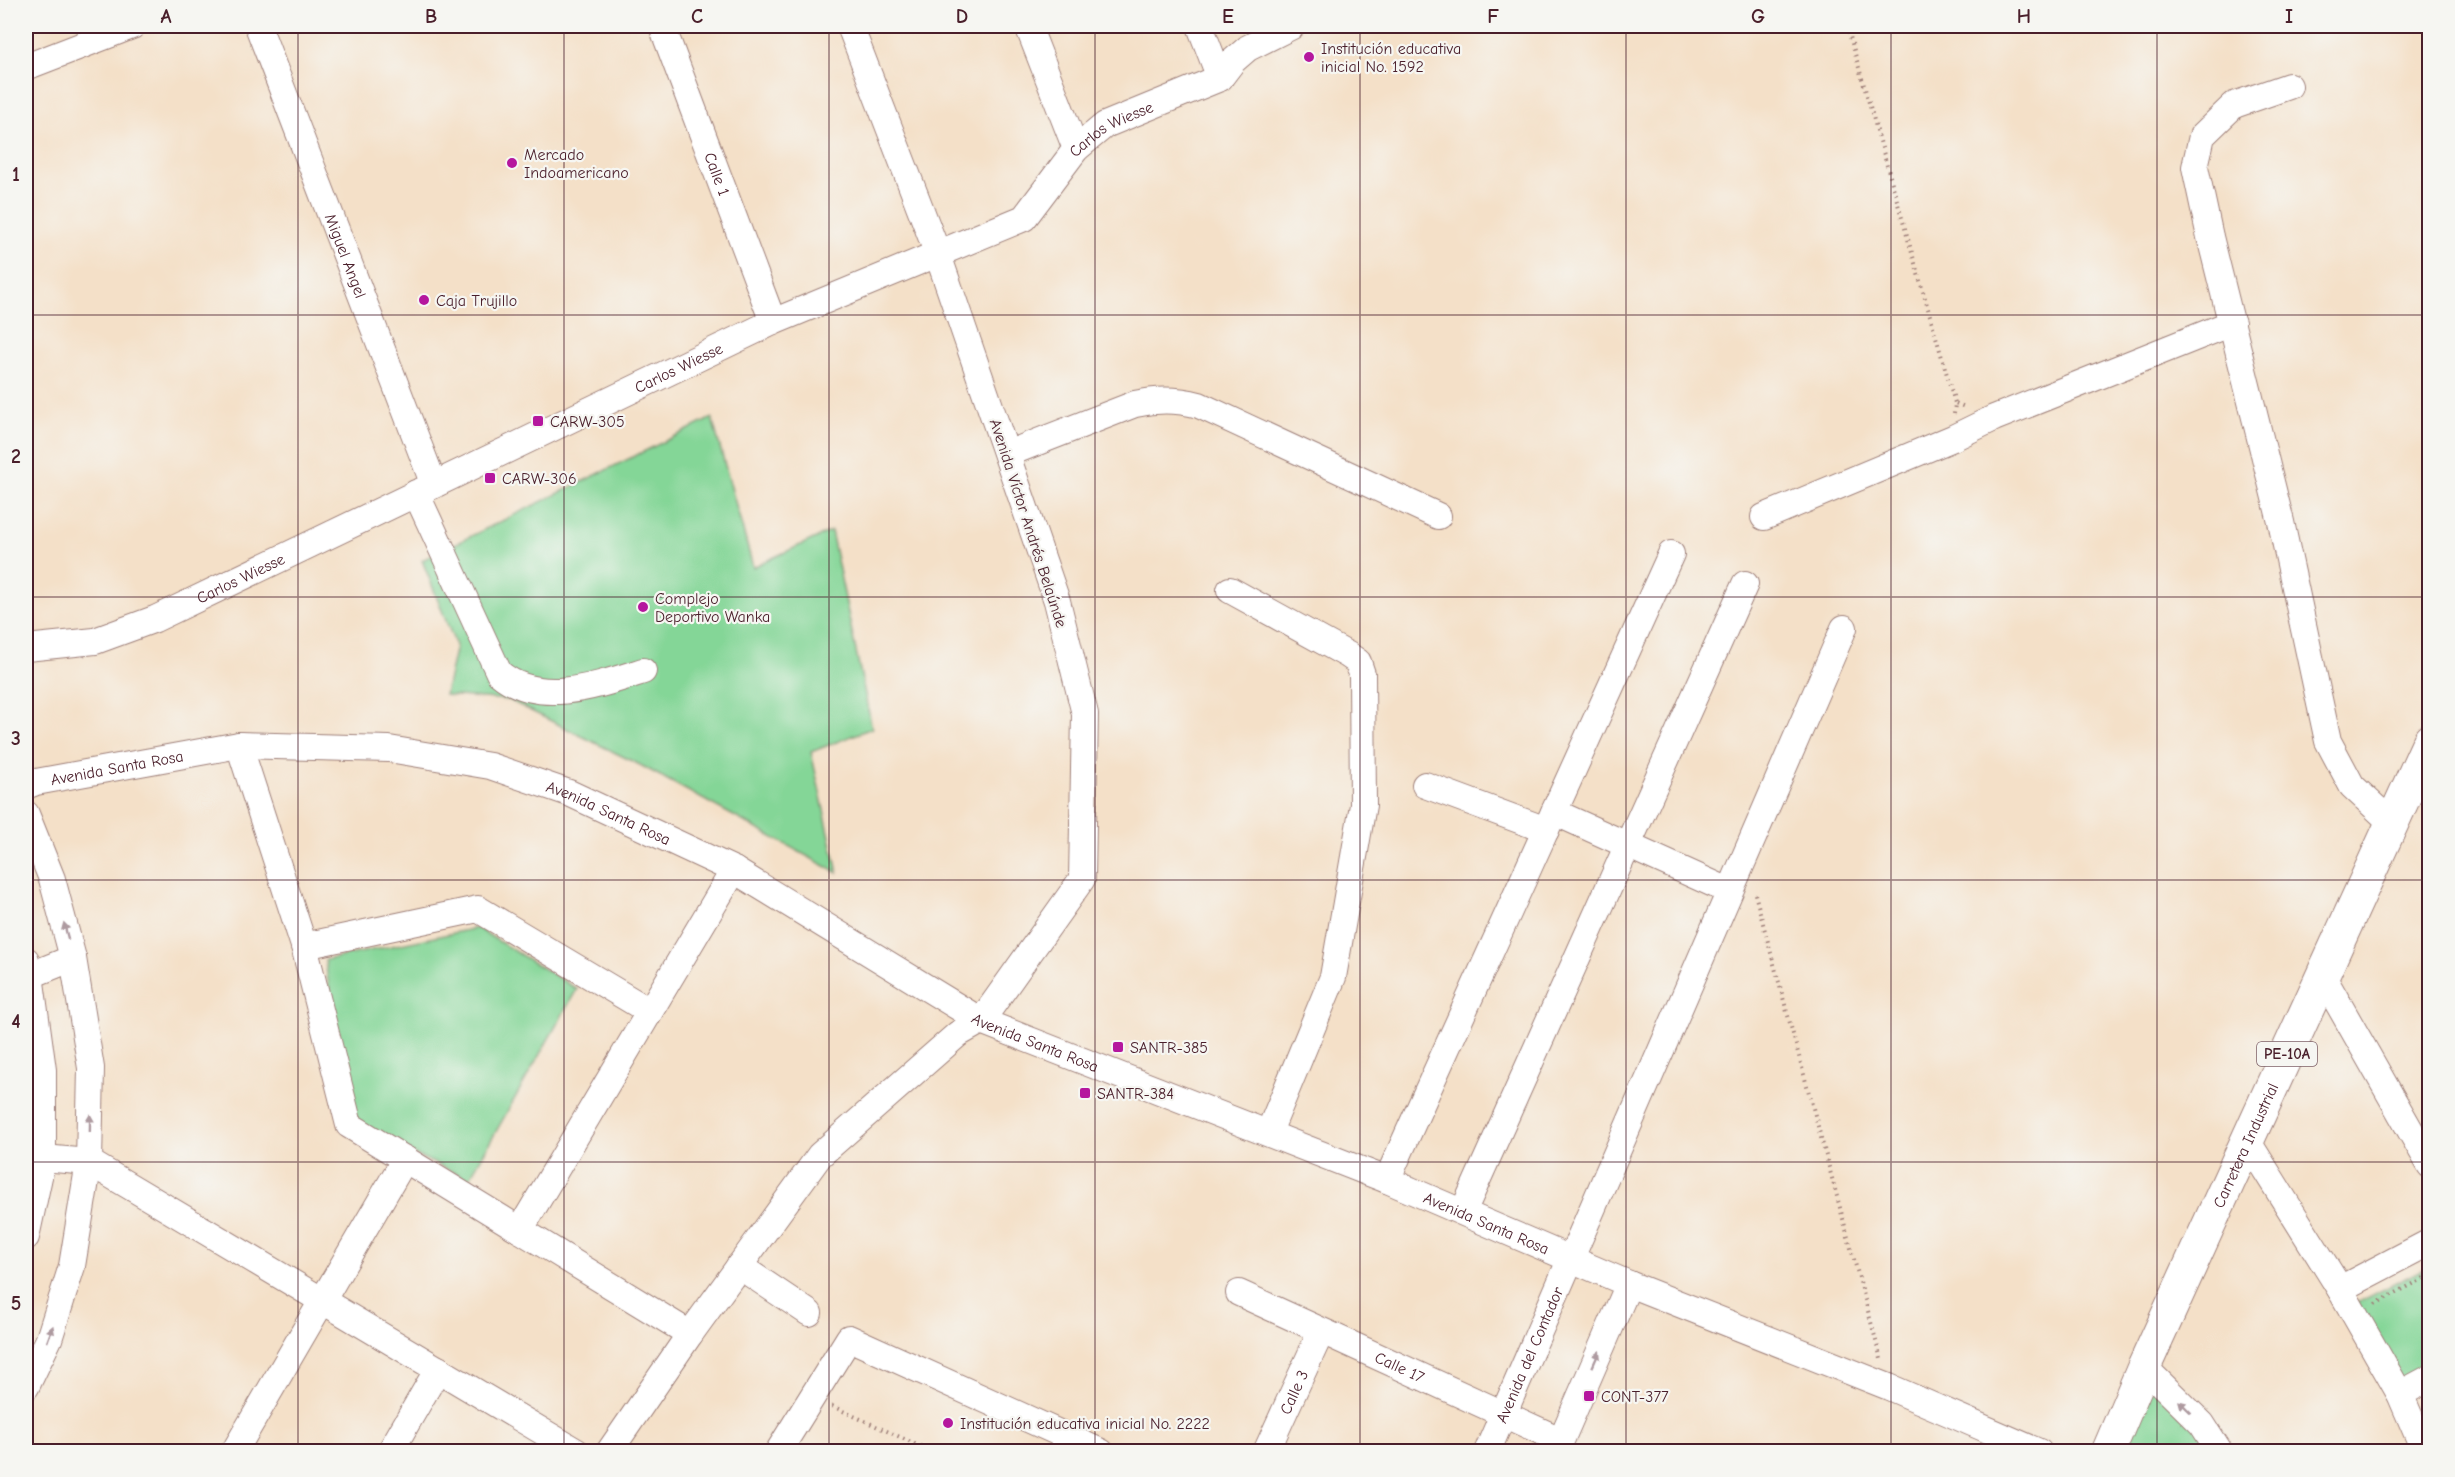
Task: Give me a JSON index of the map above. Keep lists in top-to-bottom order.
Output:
{
  "streets": {
    "highway": ["PE-10A", "Carretera Industrial"],
    "street": [
      "Carlos Wiesse",
      "Calle 1",
      "Miguel Angel",
      "Avenida Víctor Andrés Belaúnde",
      "Avenida Santa Rosa",
      "Avenida del Contador",
      "Calle 17",
      "Calle 3"
    ]
  },
  "crossings": [
    ["Carlos Wiesse", "Calle 1"],
    ["Carlos Wiesse", "Miguel Angel"],
    ["Carlos Wiesse", "Avenida Víctor Andrés Belaúnde"],
    ["Avenida Víctor Andrés Belaúnde", "Avenida Santa Rosa"],
    ["Avenida Santa Rosa", "Avenida del Contador"],
    ["Avenida del Contador", "Calle 17"],
    ["Calle 17", "Calle 3"]
  ],
  "places": {
    "other": [
      "Institución educativa inicial No. 1592",
      "Mercado Indoamericano",
      "Caja Trujillo",
      "Complejo Deportivo Wanka",
      "Institución educativa inicial No. 2222"
    ],
    "transit": [
      "CARW-305",
      "CARW-306",
      "SANTR-385",
      "SANTR-384",
      "CONT-377"
    ]
  },
  "grid": {
    "columns": [
      "A",
      "B",
      "C",
      "D",
      "E",
      "F",
      "G",
      "H",
      "I"
    ],
    "rows": [
      "1",
      "2",
      "3",
      "4",
      "5"
    ]
  }
}
